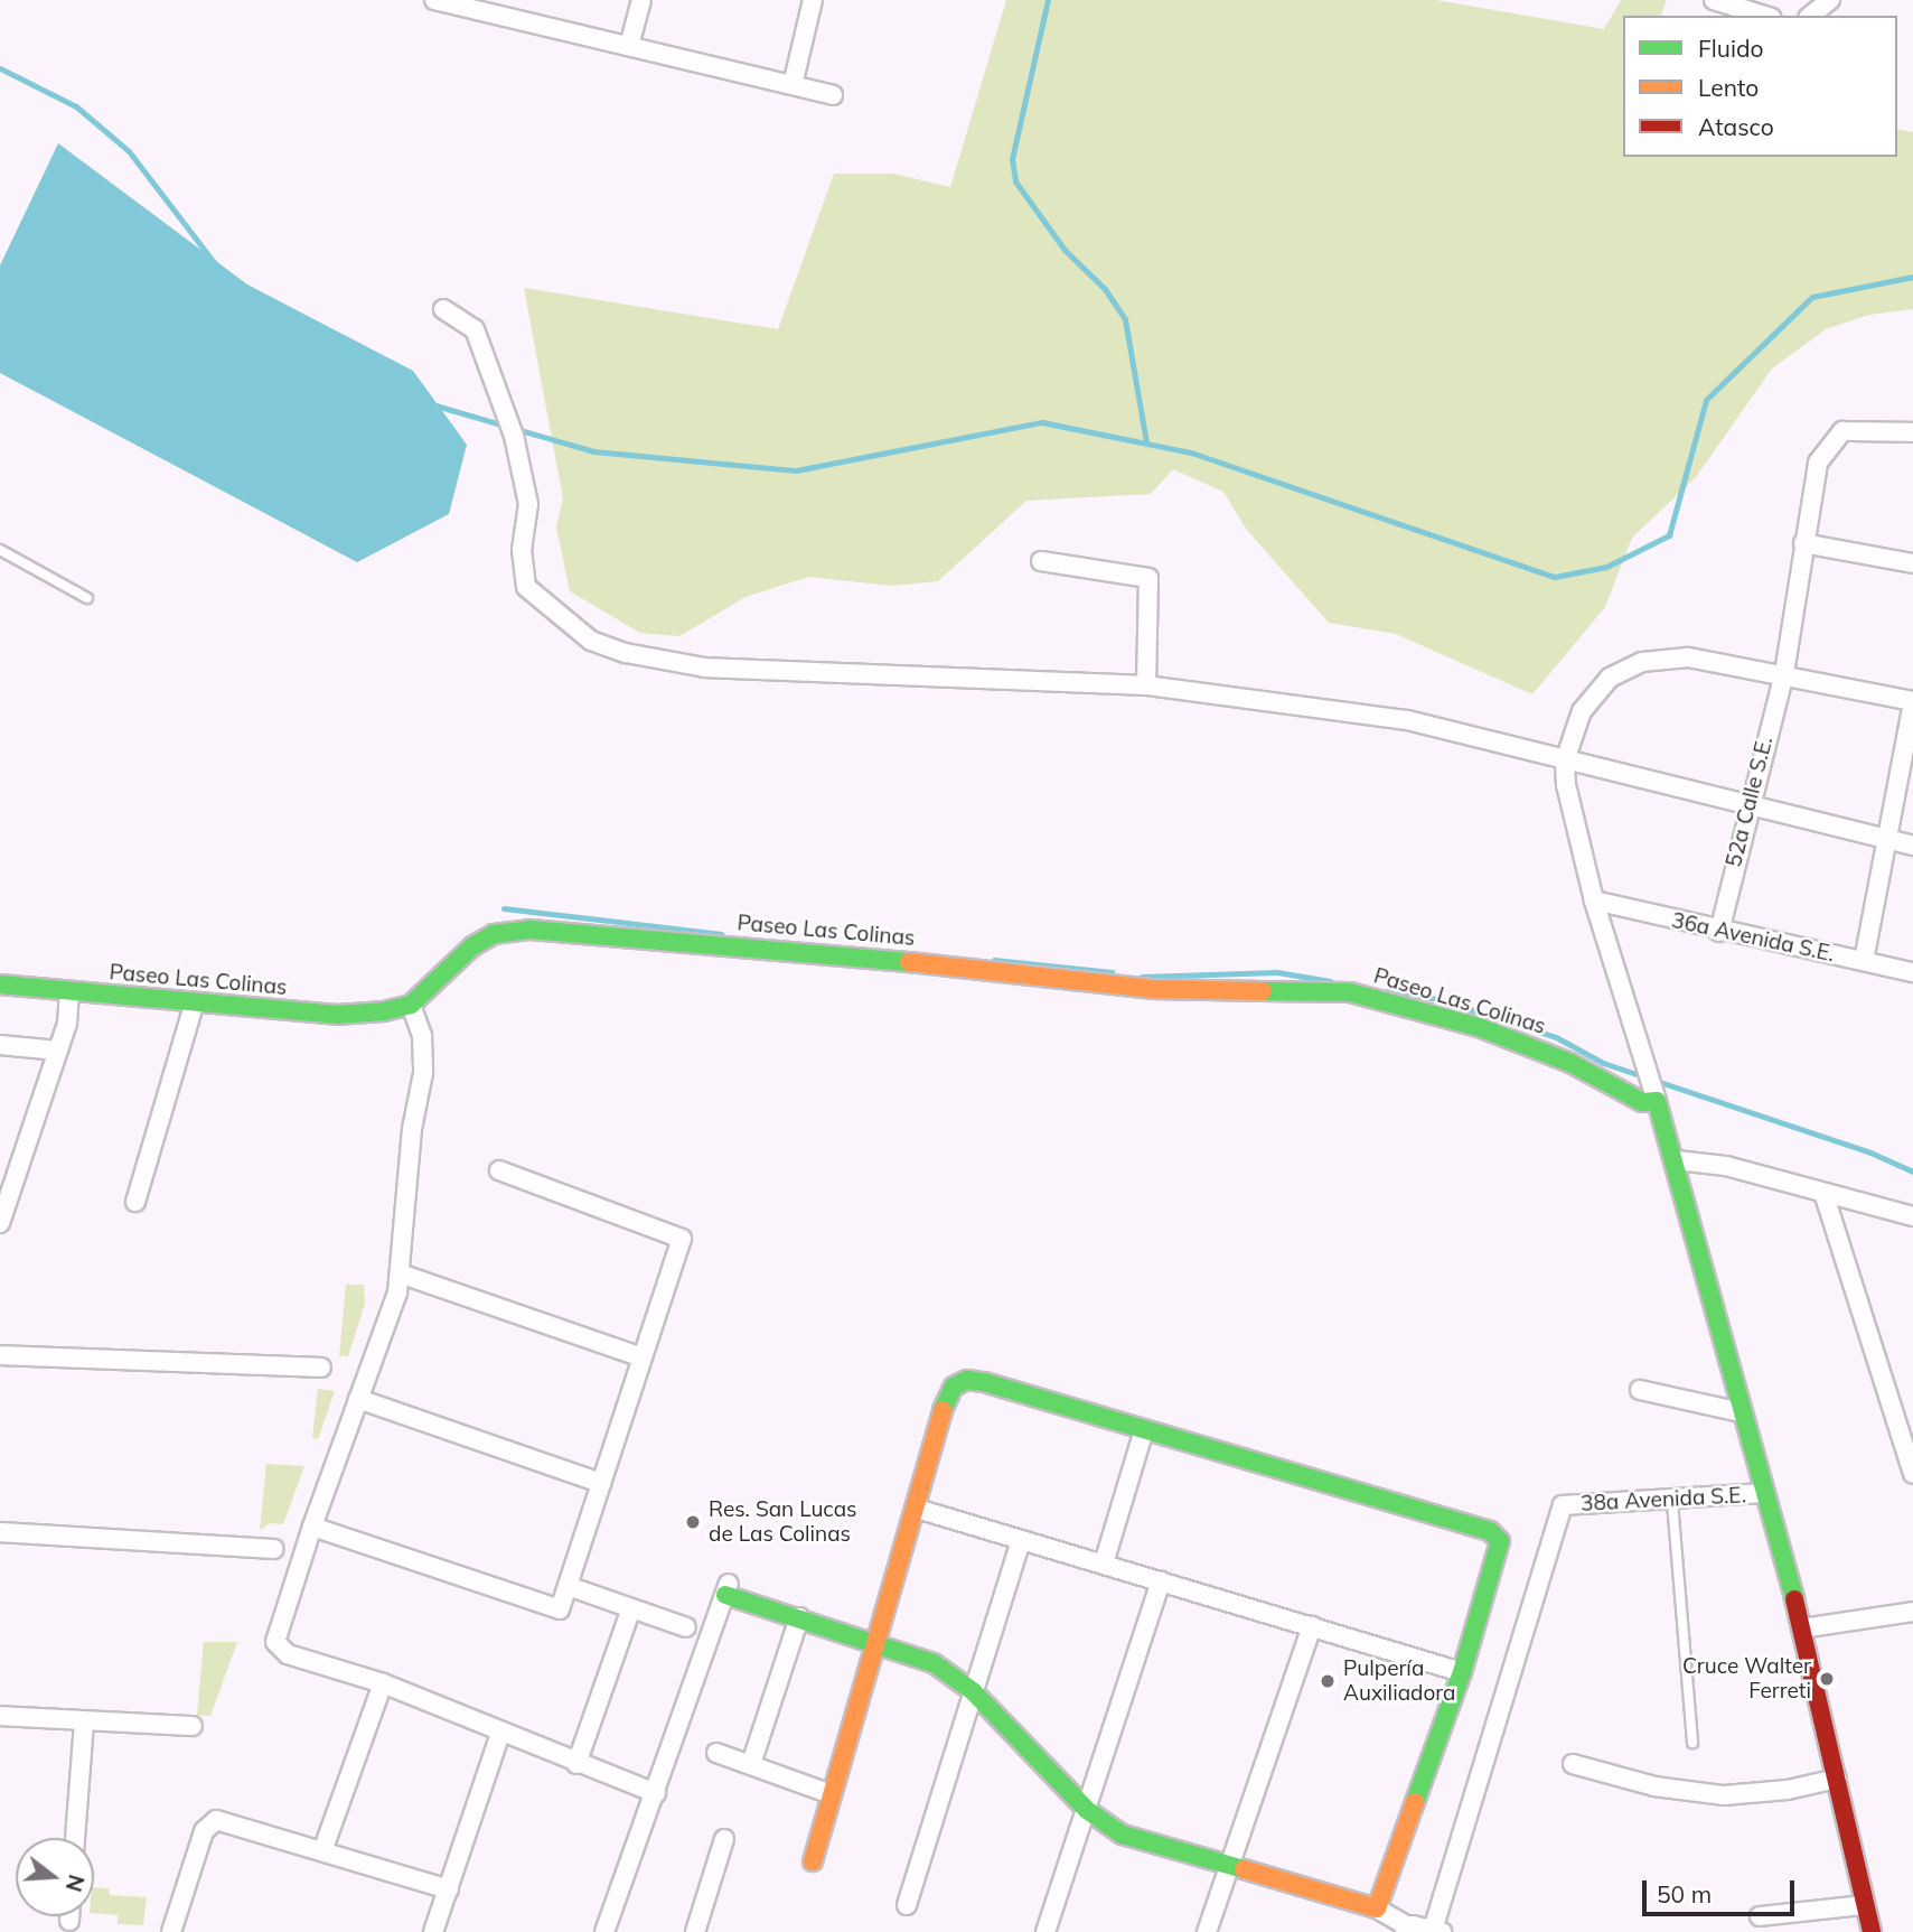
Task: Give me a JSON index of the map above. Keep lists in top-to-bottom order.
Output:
{
  "streets": {
    "street": [
      "52a Calle S.E.",
      "Paseo Las Colinas",
      "36a Avenida S.E.",
      "38a Avenida S.E."
    ]
  },
  "crossings": [
    ["52a Calle S.E.", "36a Avenida S.E."]
  ],
  "places": ["Res. San Lucas de Las Colinas", "Cruce Walter Ferreti", "Pulpería Auxiliadora"],
  "legend": ["Fluido", "Lento", "Atasco"],
  "scale_bar": "50 m",
  "north": "right"
}
